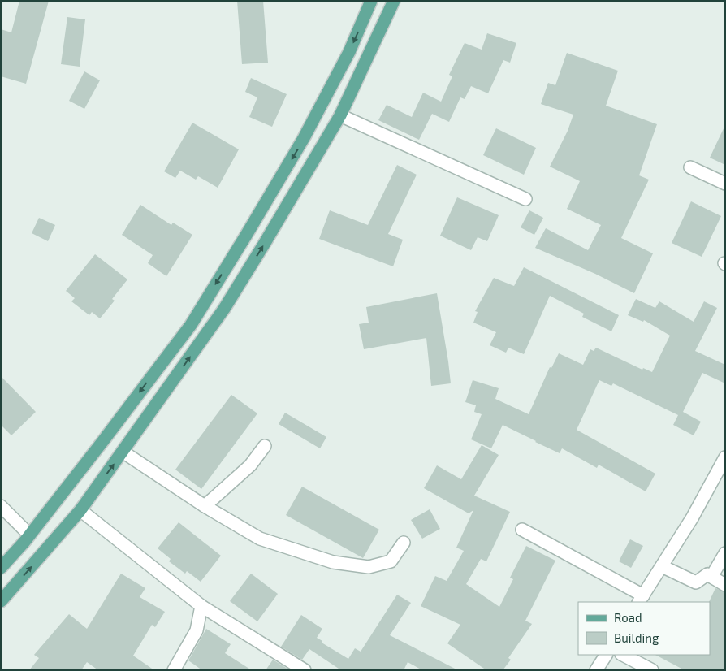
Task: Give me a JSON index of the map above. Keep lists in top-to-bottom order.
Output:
{
  "legend": ["Road", "Building"]
}
